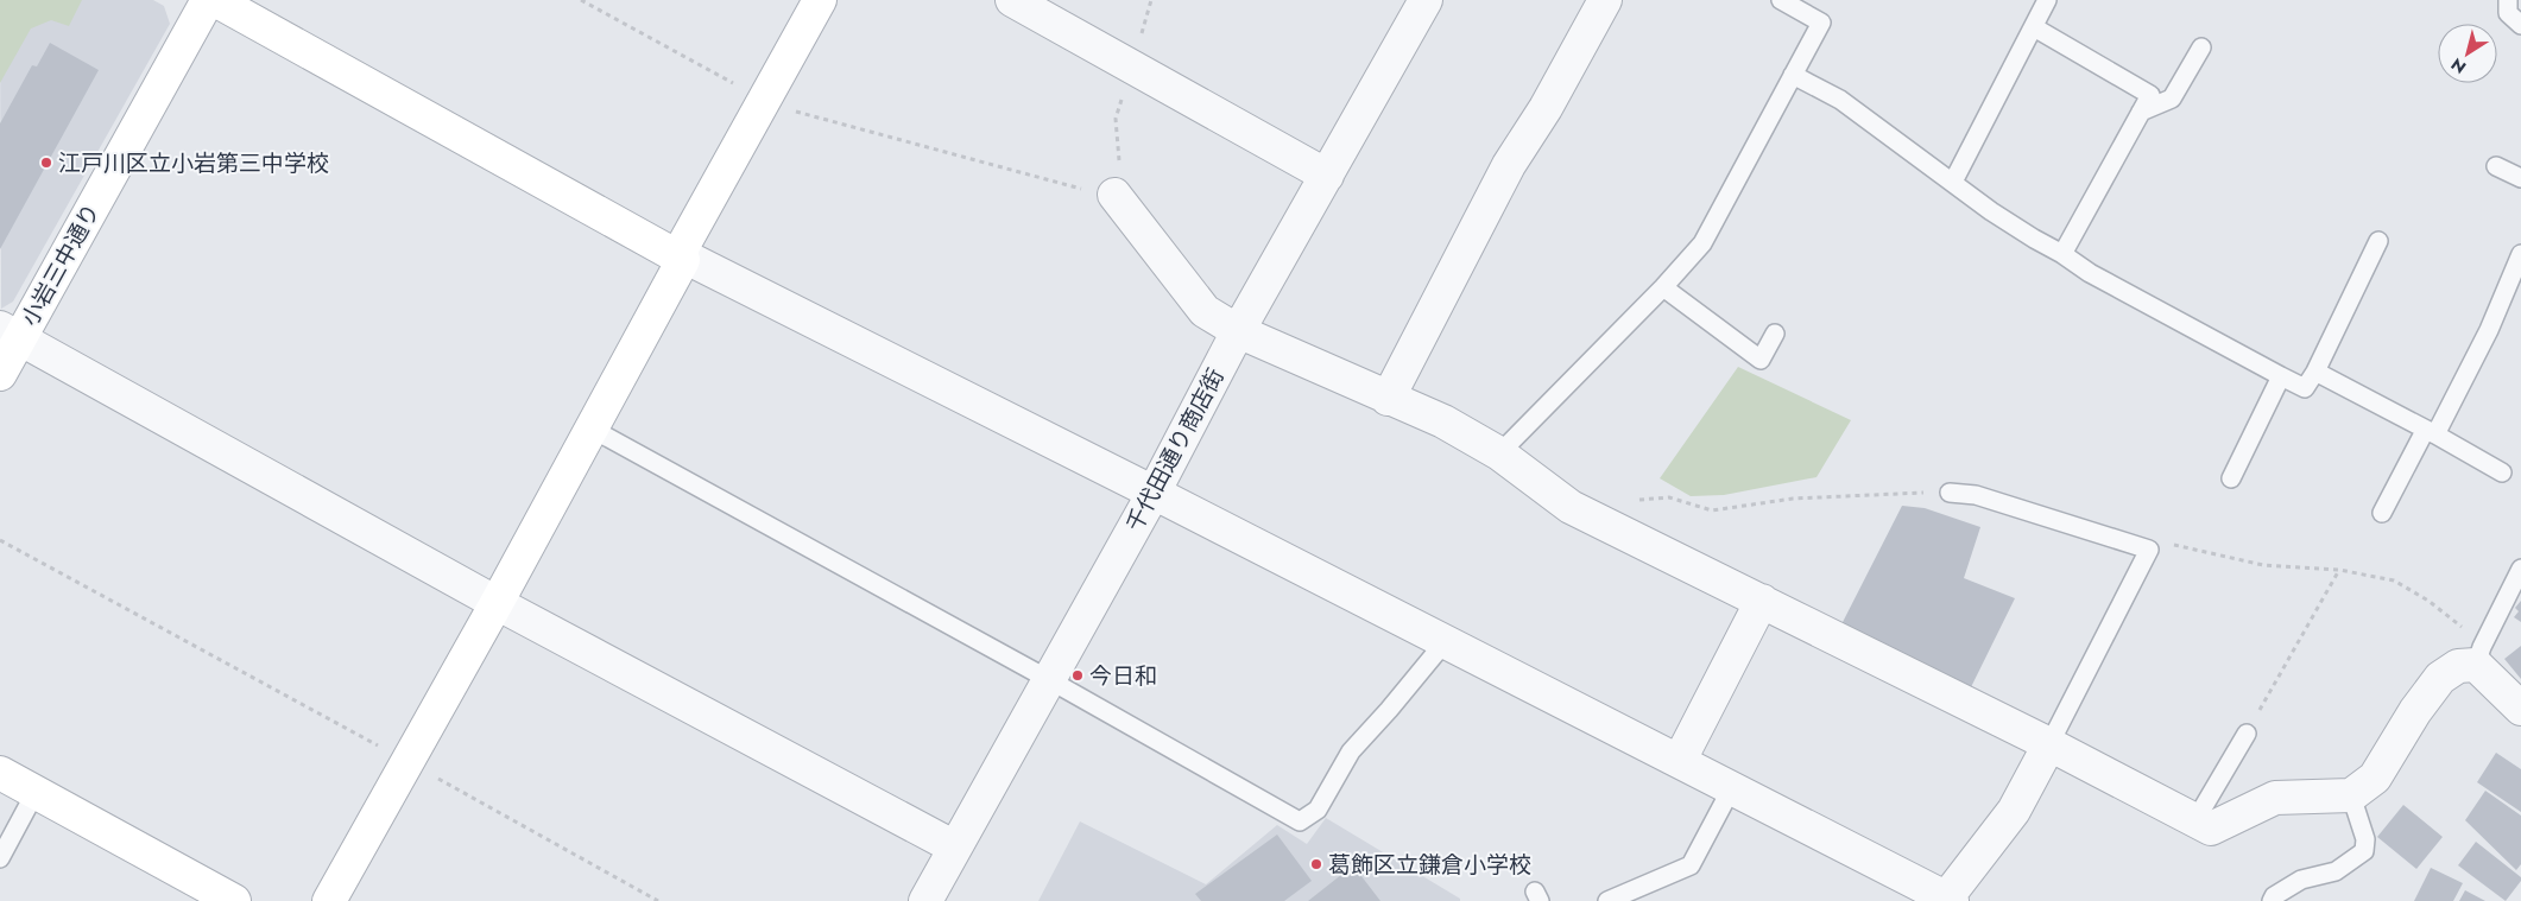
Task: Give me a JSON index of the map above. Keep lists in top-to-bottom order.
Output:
{
  "streets": {
    "street": ["小岩三中通り", "千代田通り商店街"]
  },
  "places": ["江戸川区立小岩第三中学校", "今日和", "葛飾区立鎌倉小学校"],
  "north": "bottom left"
}
